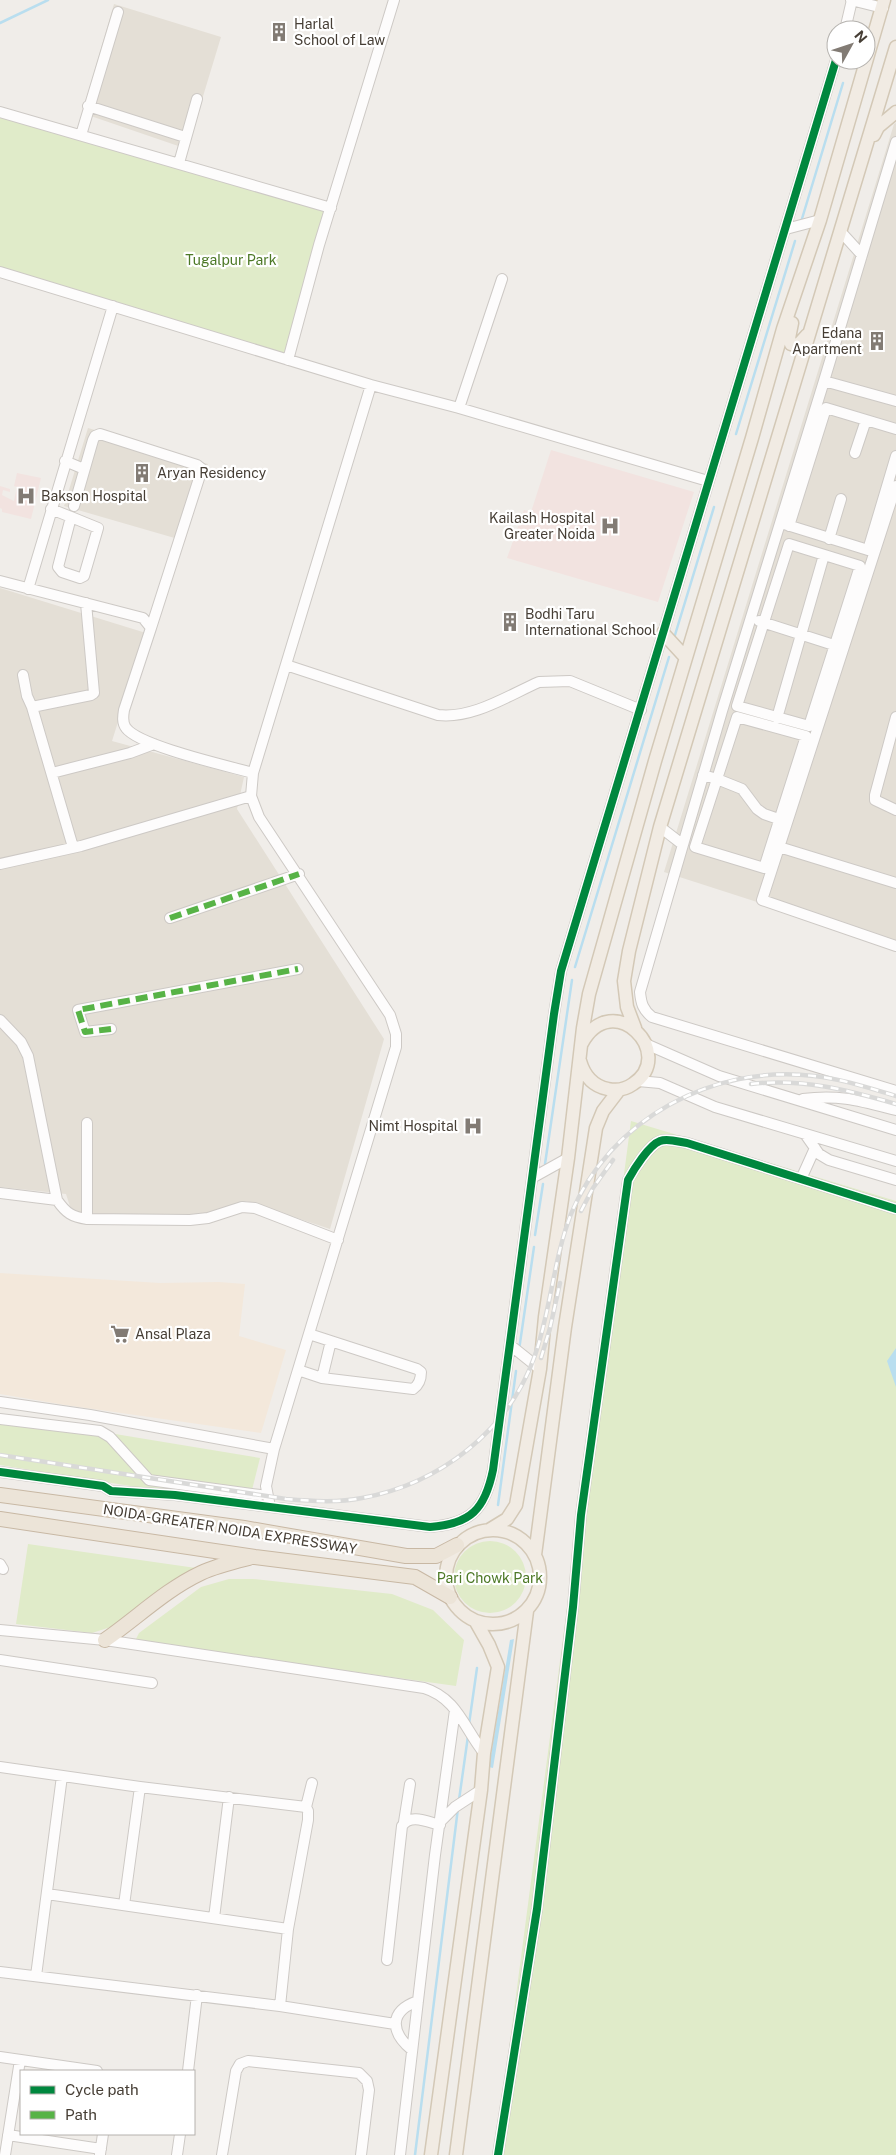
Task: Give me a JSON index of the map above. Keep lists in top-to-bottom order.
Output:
{
  "streets": {
    "highway": ["NOIDA-GREATER NOIDA EXPRESSWAY"]
  },
  "parks": ["Tugalpur Park", "Pari Chowk Park"],
  "places": {
    "building": [
      "Harlal School of Law",
      "Edana Apartment",
      "Aryan Residency",
      "Bodhi Taru International School"
    ],
    "hospital": ["Bakson Hospital", "Kailash Hospital Greater Noida", "Nimt Hospital"],
    "supermarket": ["Ansal Plaza"]
  },
  "legend": ["Cycle path", "Path"],
  "north": "top right"
}
